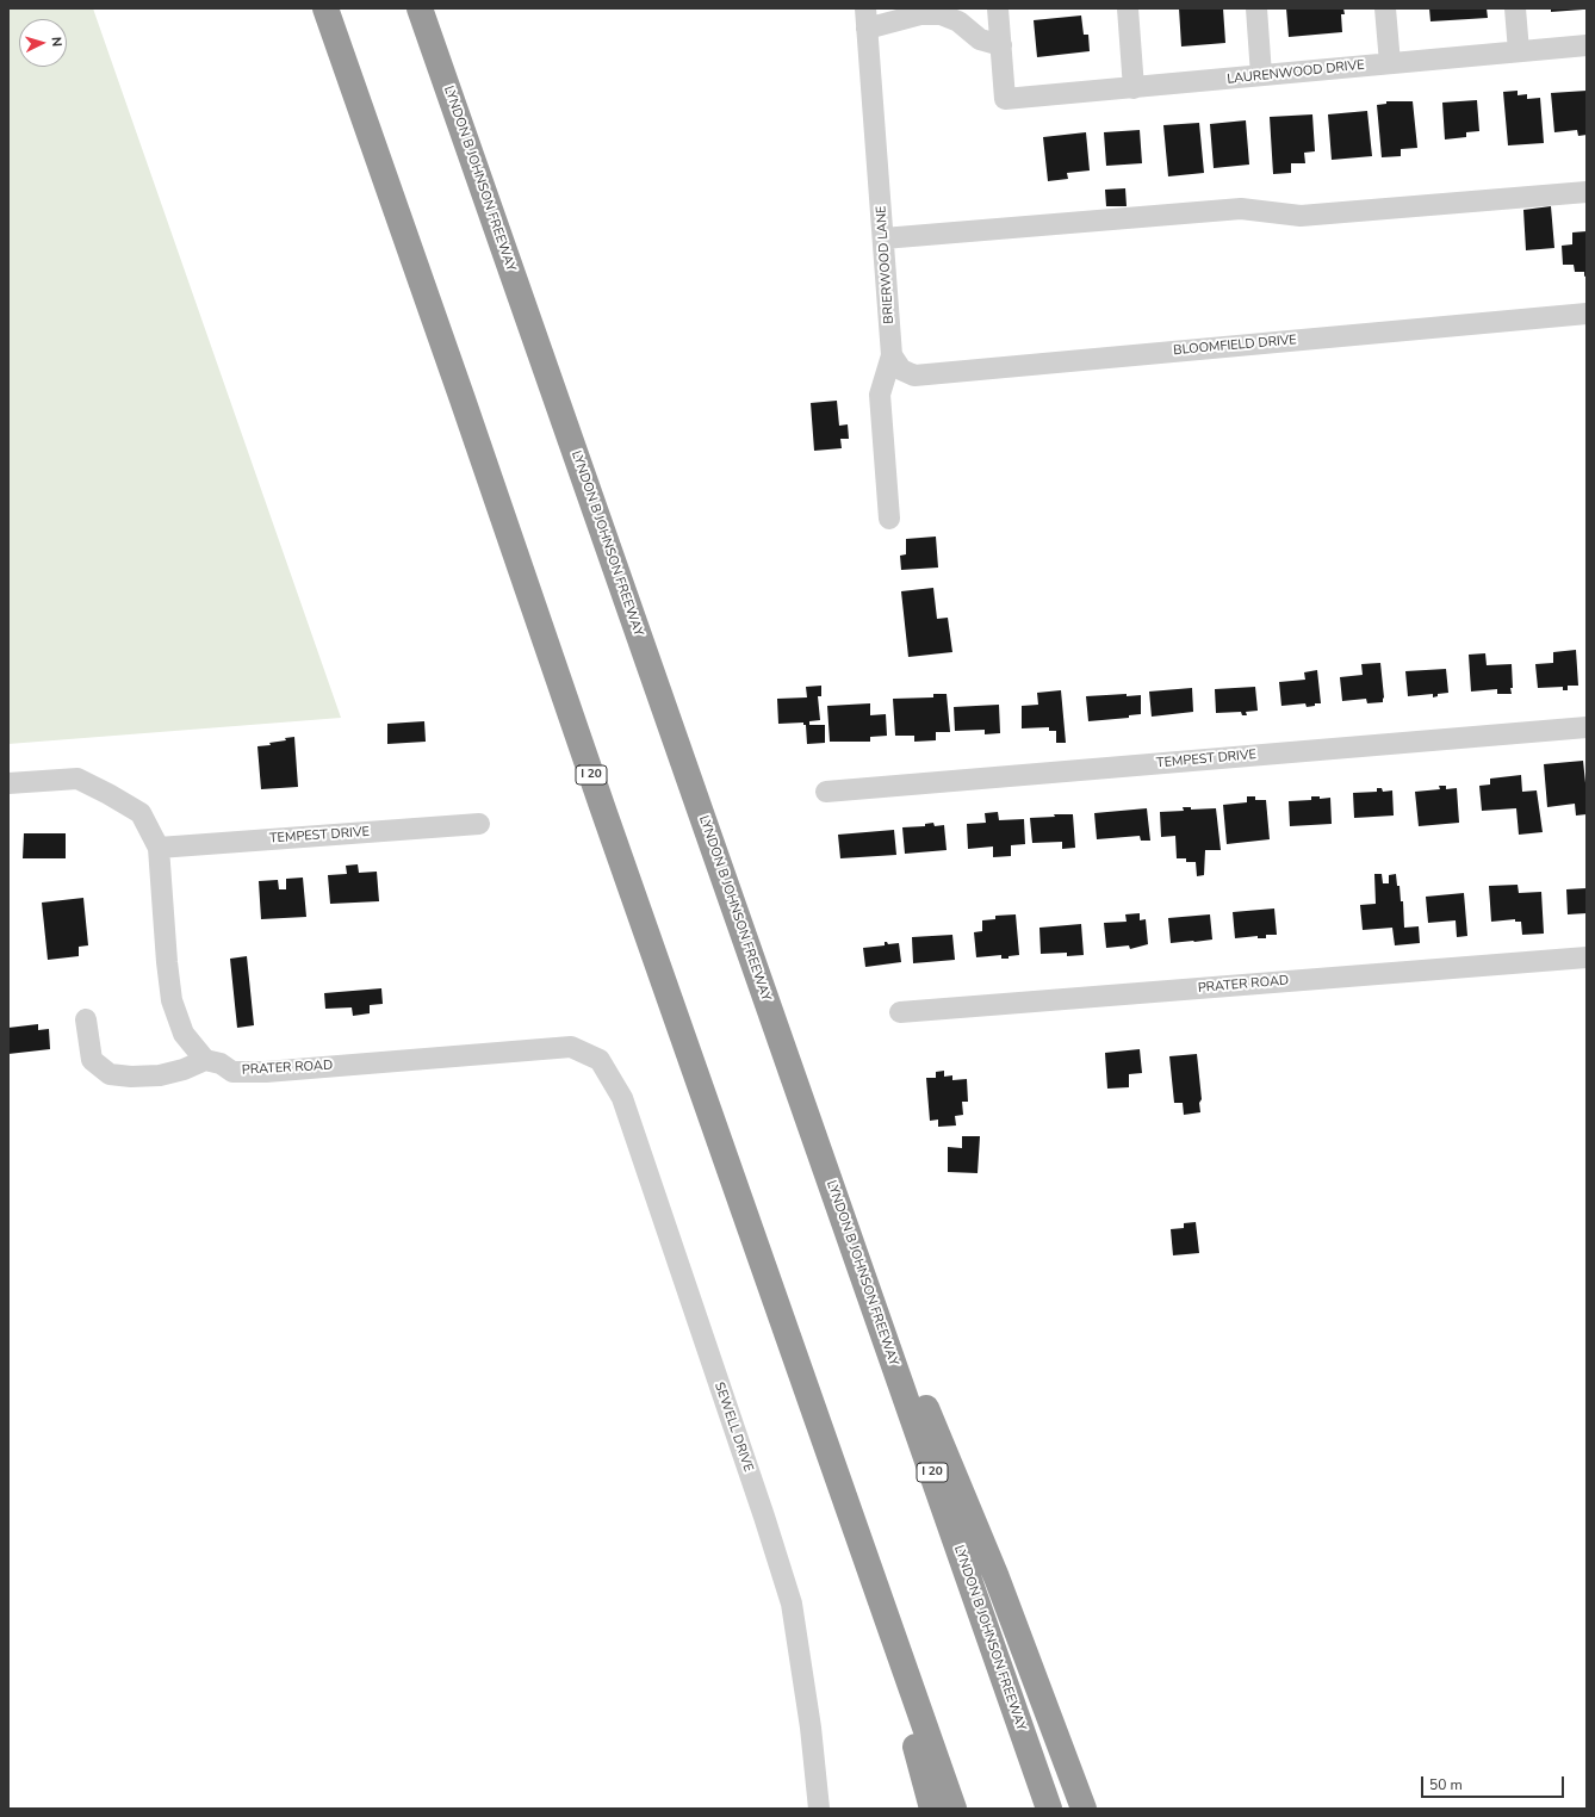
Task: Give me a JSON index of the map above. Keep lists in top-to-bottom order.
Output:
{
  "streets": {
    "highway": ["LYNDON B JOHNSON FREEWAY", "I 20"],
    "street": [
      "LAURENWOOD DRIVE",
      "BRIERWOOD LANE",
      "BLOOMFIELD DRIVE",
      "TEMPEST DRIVE",
      "PRATER ROAD",
      "SEWELL DRIVE"
    ]
  },
  "crossings": [
    ["BRIERWOOD LANE", "BLOOMFIELD DRIVE"],
    ["PRATER ROAD", "SEWELL DRIVE"]
  ],
  "scale_bar": "50 m",
  "north": "right"
}
